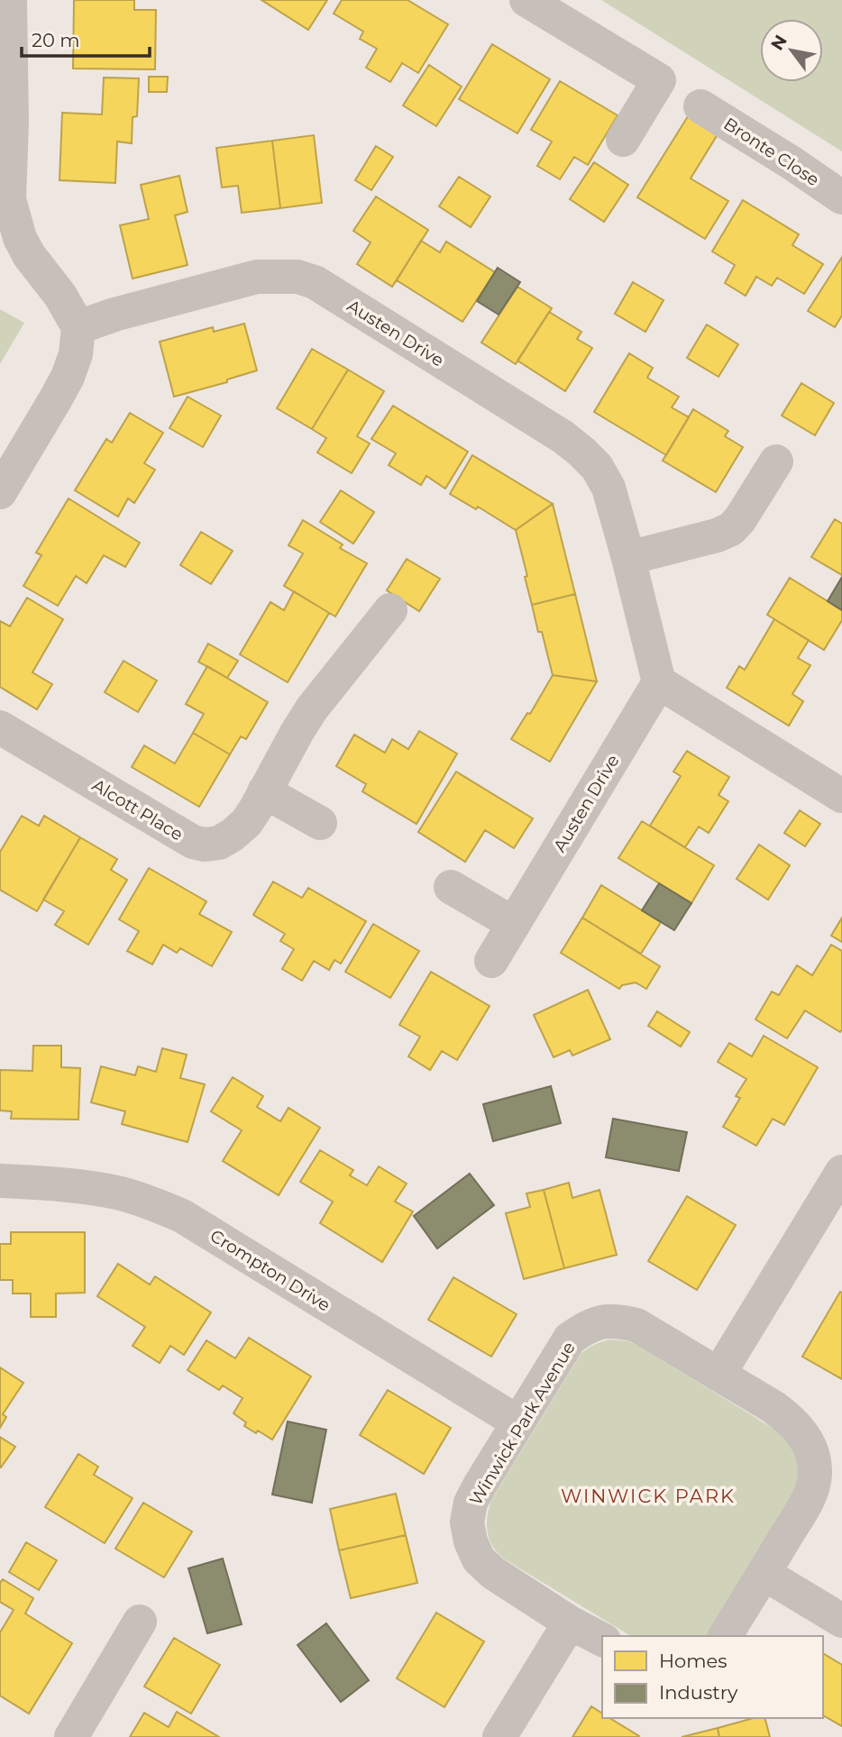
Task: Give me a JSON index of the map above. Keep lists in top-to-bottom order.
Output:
{
  "streets": {
    "street": [
      "Bronte Close",
      "Austen Drive",
      "Alcott Place",
      "Crompton Drive",
      "Winwick Park Avenue"
    ]
  },
  "crossings": [
    ["Crompton Drive", "Winwick Park Avenue"]
  ],
  "districts": ["WINWICK PARK"],
  "legend": ["Homes", "Industry"],
  "scale_bar": "20 m",
  "north": "top left"
}
